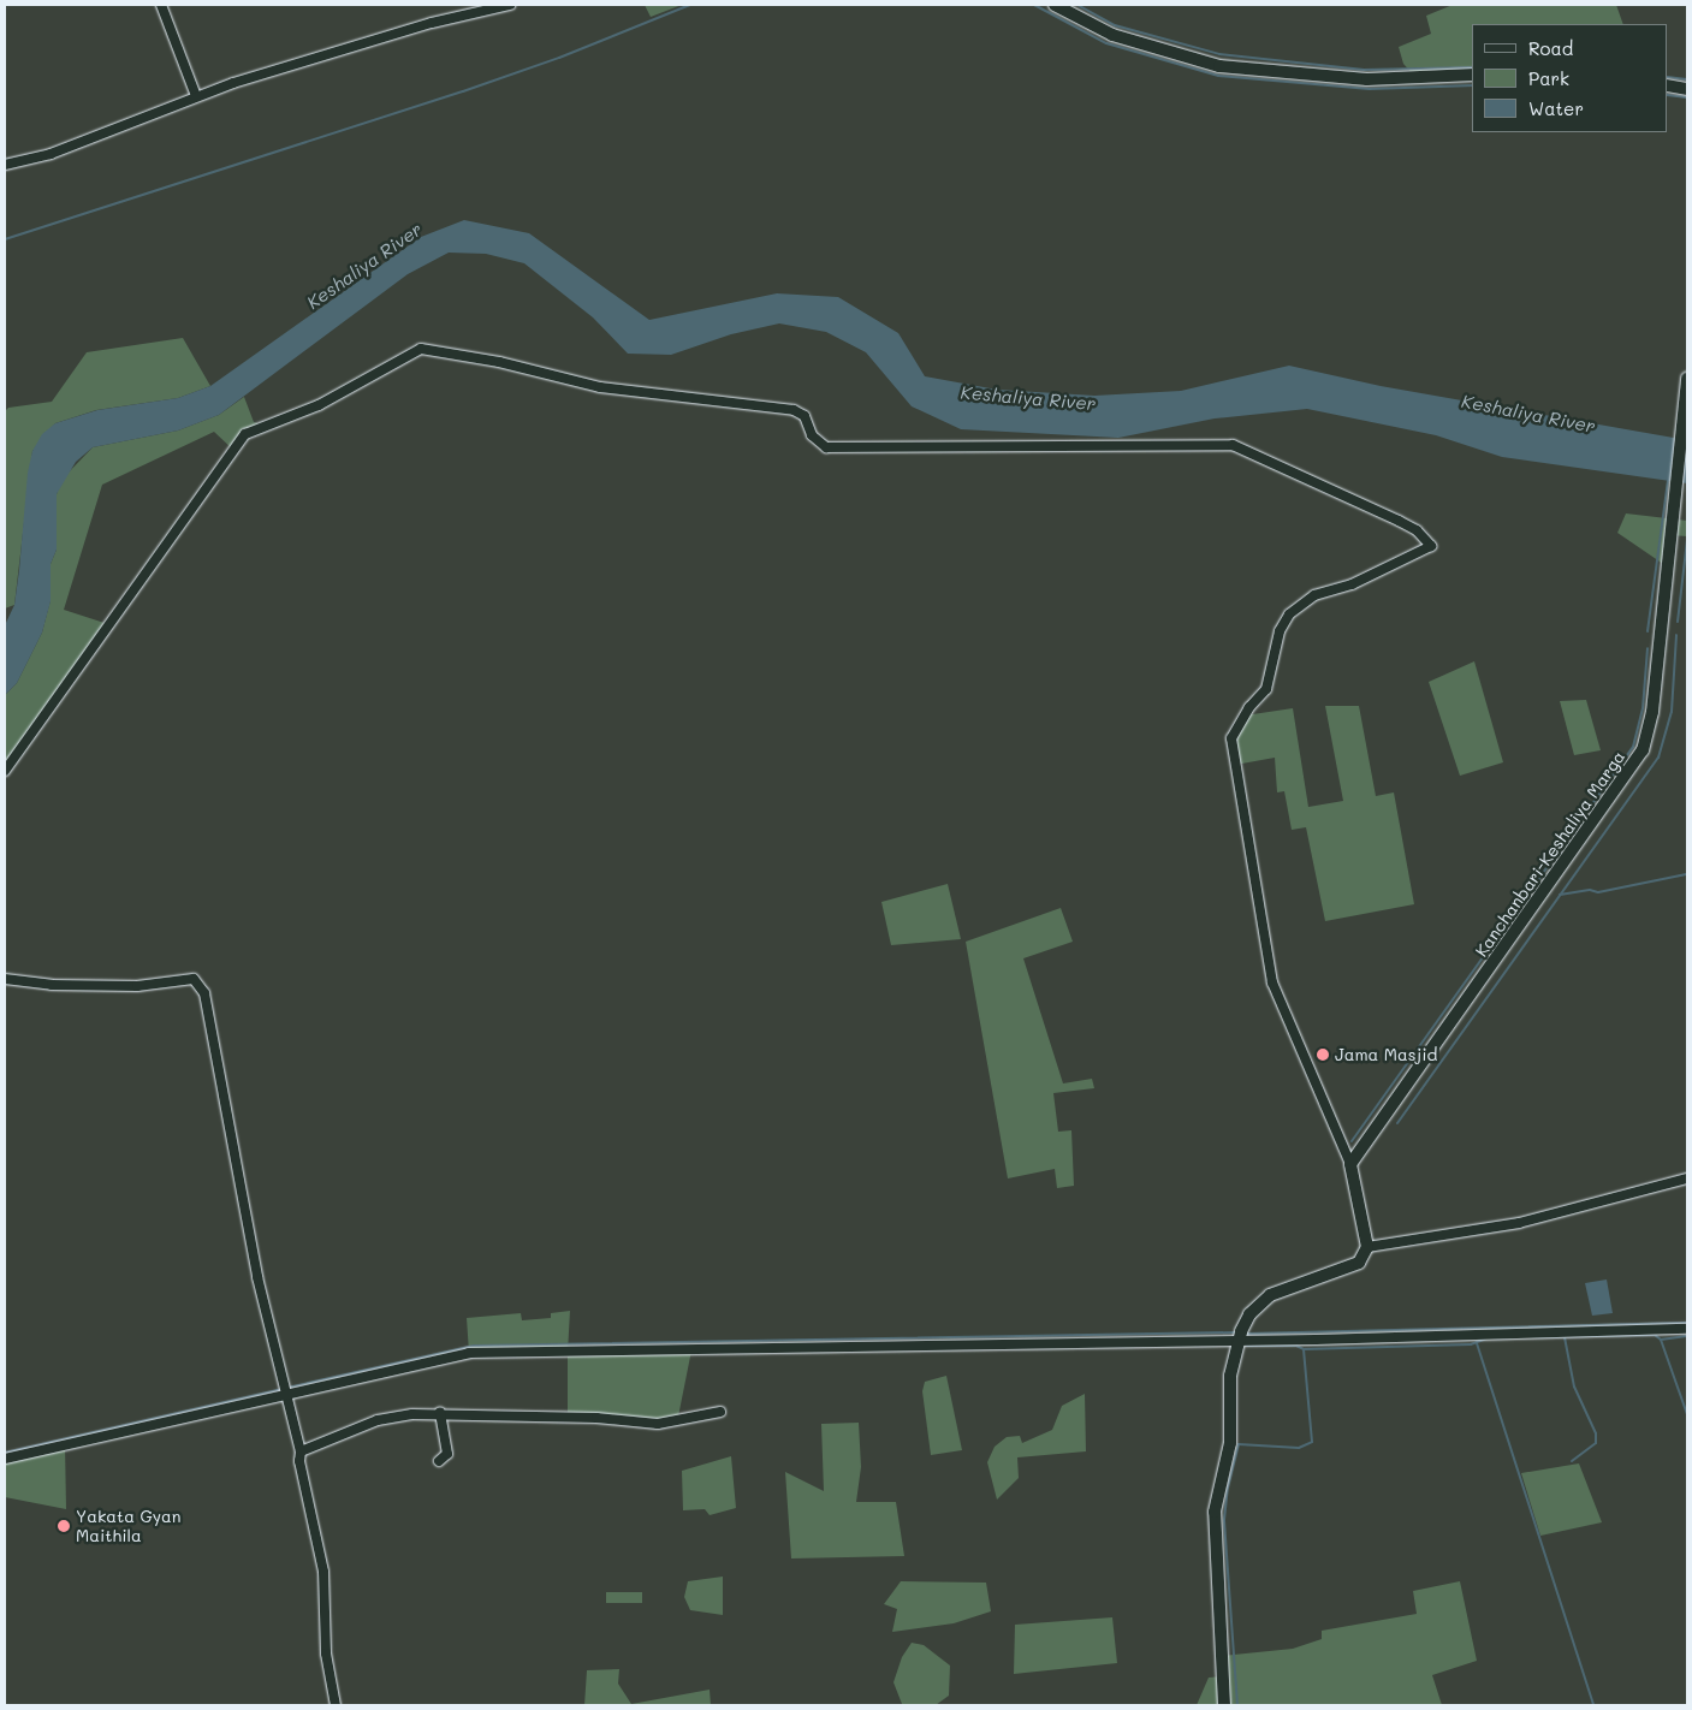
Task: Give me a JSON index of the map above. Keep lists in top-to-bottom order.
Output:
{
  "streets": {
    "street": ["Kanchanbari-Keshaliya Marga"]
  },
  "water": ["Keshaliya River"],
  "places": ["Jama Masjid", "Yakata Gyan Maithila"],
  "legend": ["Road", "Park", "Water"]
}
